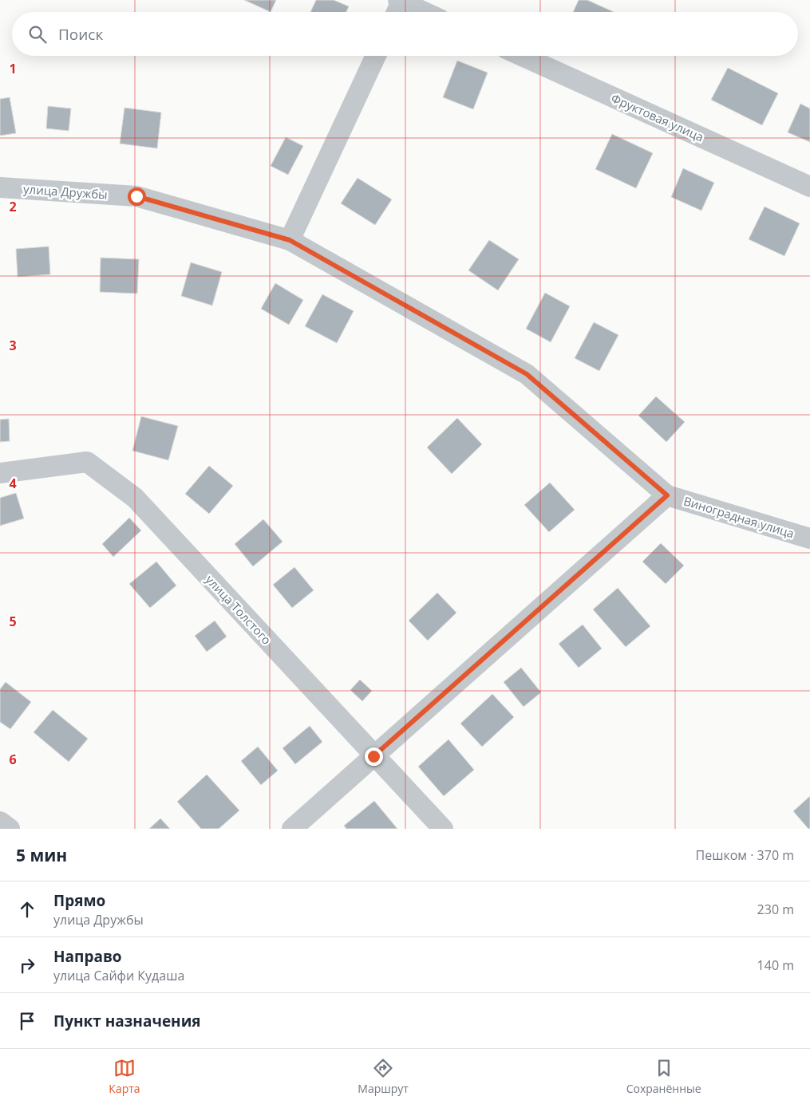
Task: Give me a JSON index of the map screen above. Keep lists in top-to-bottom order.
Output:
{
  "streets": {
    "street": [
      "Фруктовая улица",
      "улица Дружбы",
      "Виноградная улица",
      "улица Толстого"
    ]
  },
  "crossings": [
    ["улица Дружбы", "Виноградная улица"]
  ],
  "page": {
    "search": "Поиск",
    "heading": ["5 мин", "Пешком · 370 m"],
    "list": [
      ["Прямо", "улица Дружбы", "230 m"],
      ["Направо", "улица Сайфи Кудаша", "140 m"],
      "Пункт назначения"
    ],
    "nav": ["Карта", "Маршрут", "Сохранённые"]
  },
  "grid": {
    "rows": [
      "1",
      "2",
      "3",
      "4",
      "5",
      "6"
    ]
  }
}
